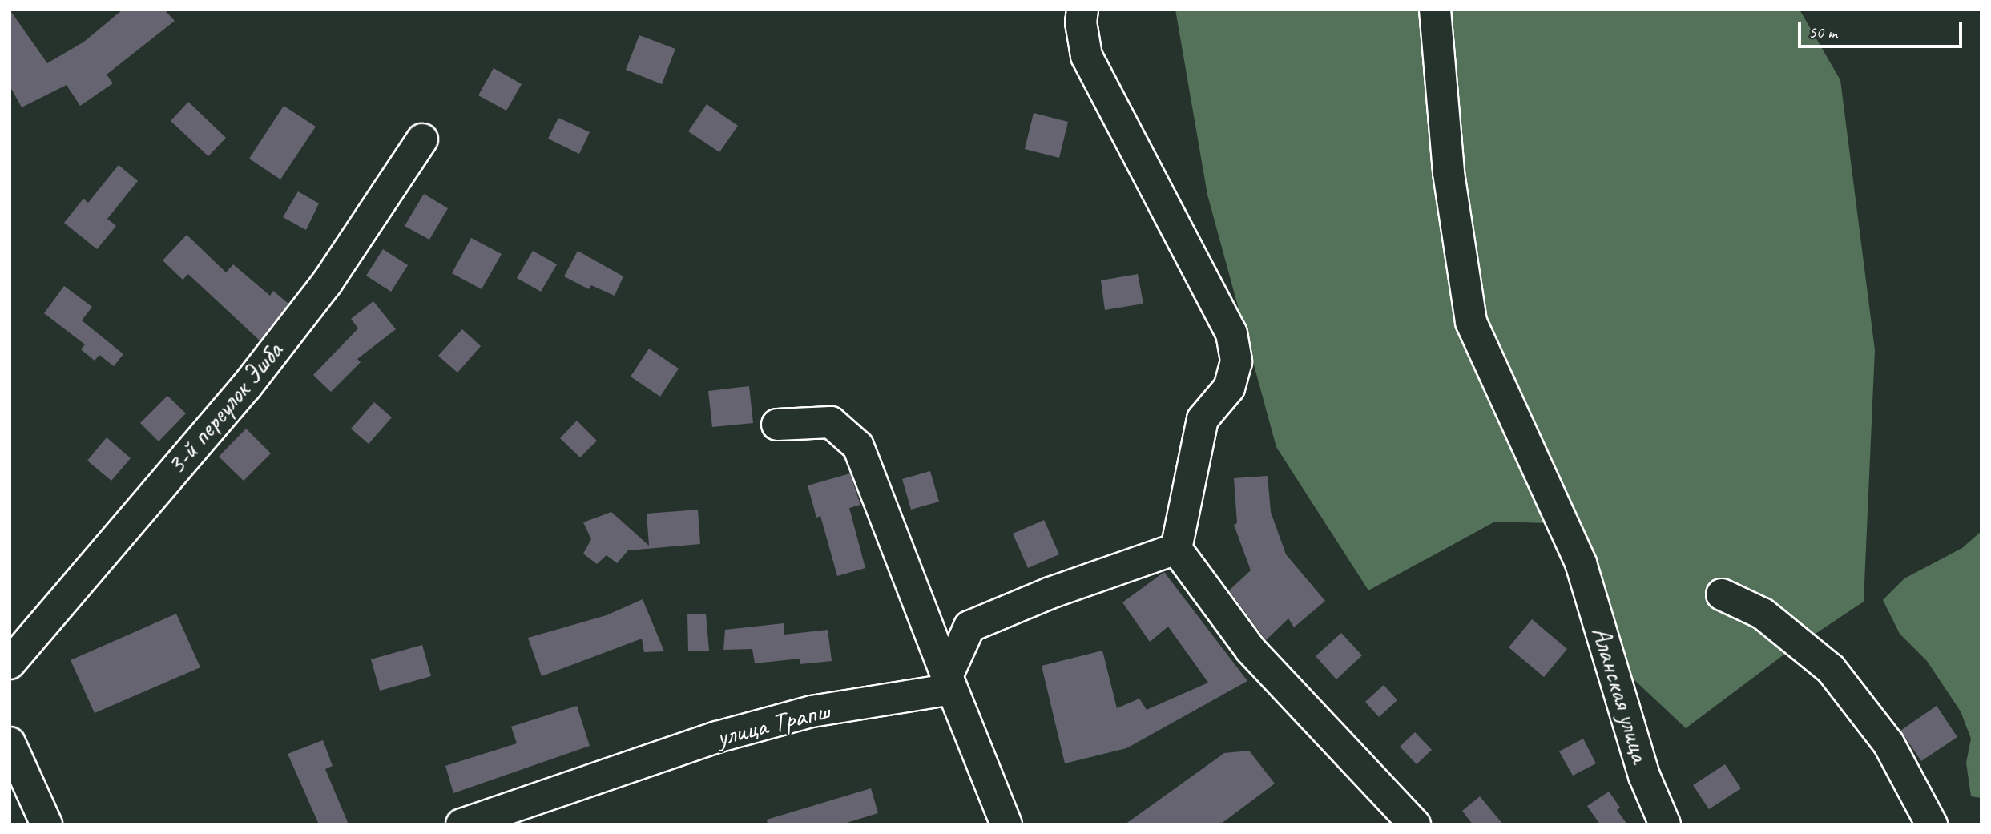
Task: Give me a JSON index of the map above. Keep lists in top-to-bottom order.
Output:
{
  "streets": {
    "main road": ["3-й переулок Эшба", "Аланская улица", "улица Трапш"]
  },
  "scale_bar": "50 m"
}
